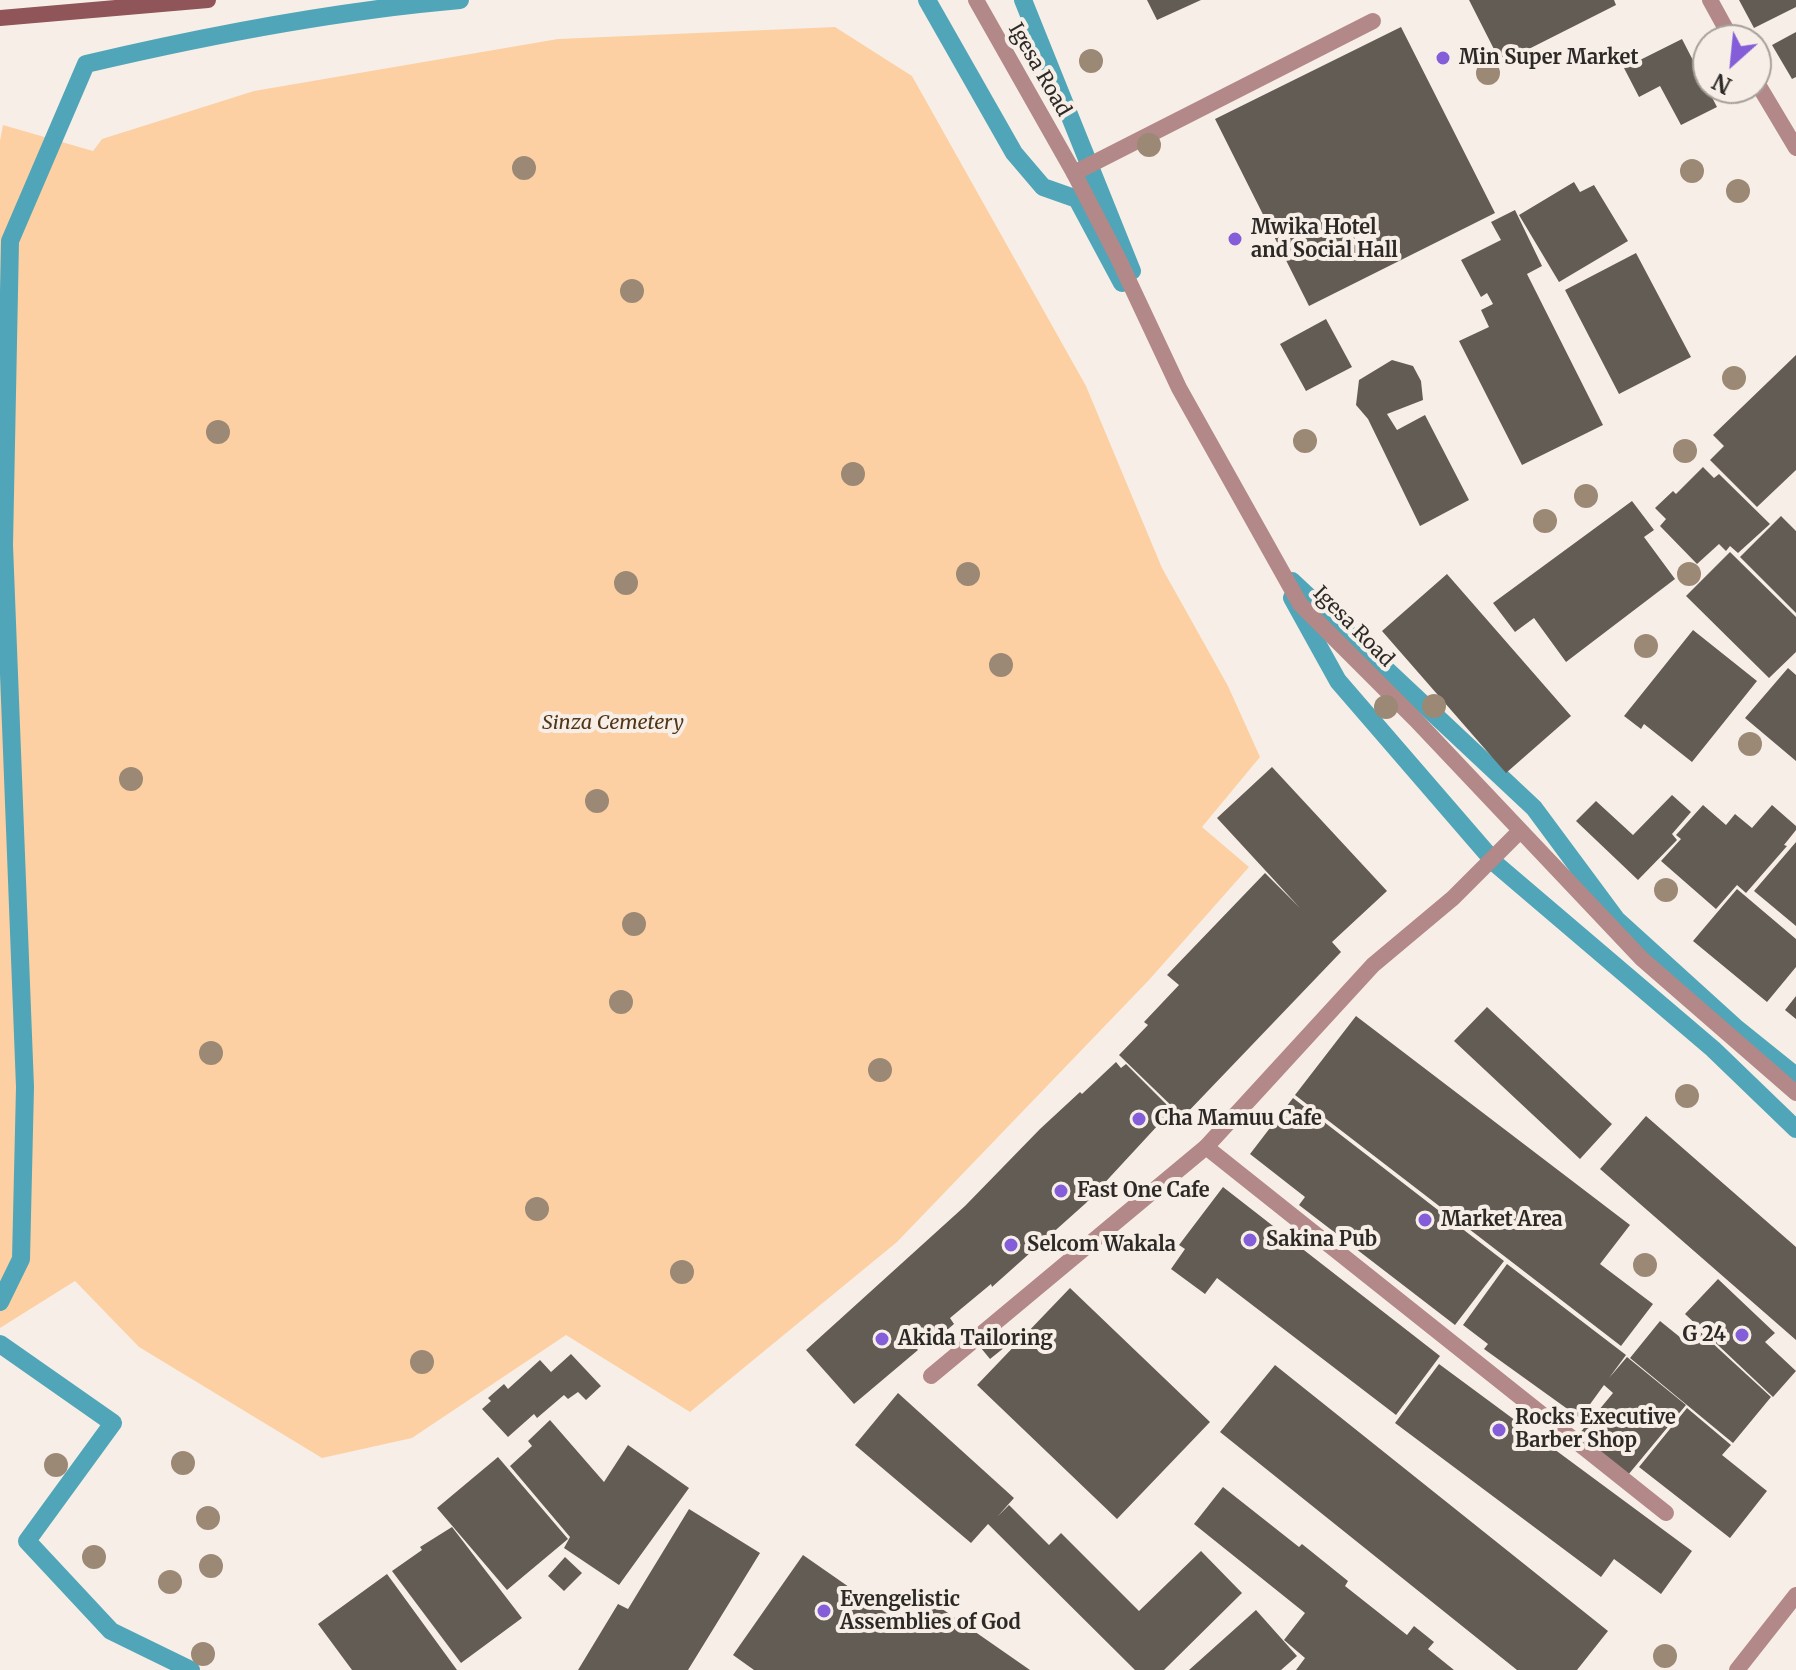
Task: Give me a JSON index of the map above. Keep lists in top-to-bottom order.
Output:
{
  "streets": {
    "street": ["Igesa Road"]
  },
  "parks": ["Sinza Cemetery"],
  "places": [
    "Min Super Market",
    "Mwika Hotel and Social Hall",
    "Cha Mamuu Cafe",
    "Fast One Cafe",
    "Market Area",
    "Sakina Pub",
    "Selcom Wakala",
    "G 24",
    "Akida Tailoring",
    "Rocks Executive Barber Shop",
    "Evengelistic Assemblies of God"
  ],
  "north": "bottom left"
}
